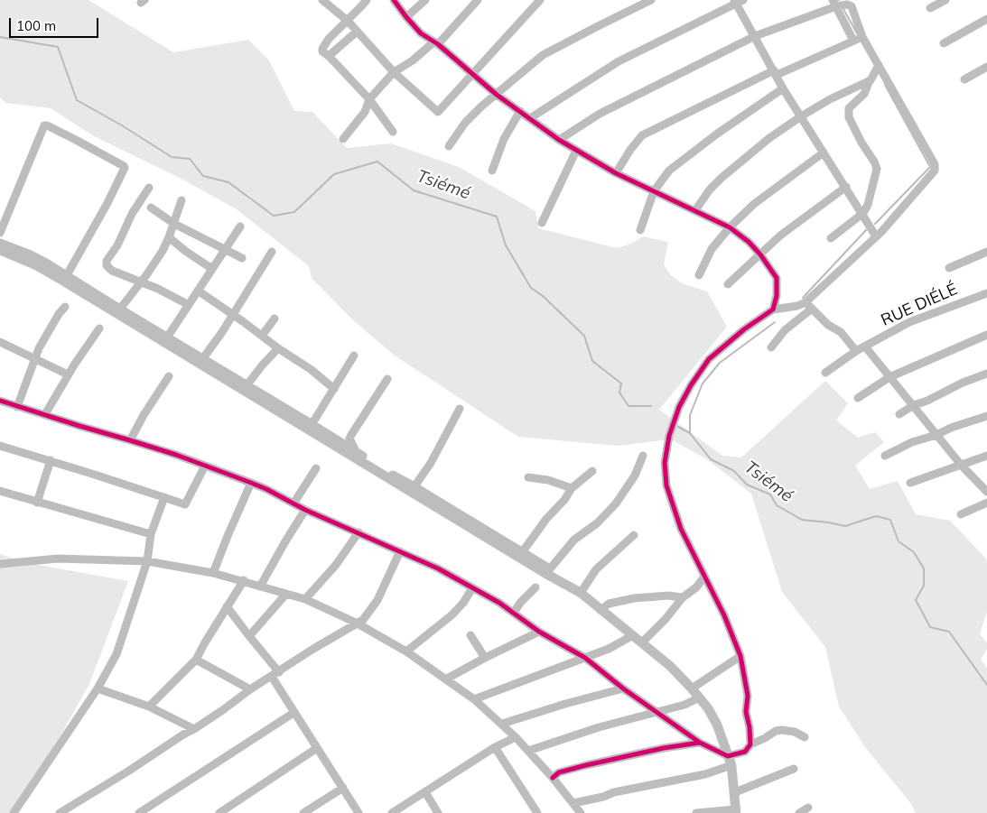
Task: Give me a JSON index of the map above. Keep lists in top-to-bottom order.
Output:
{
  "streets": {
    "street": ["RUE DIÉLÉ"]
  },
  "water": ["Tsiémé"],
  "scale_bar": "100 m"
}
